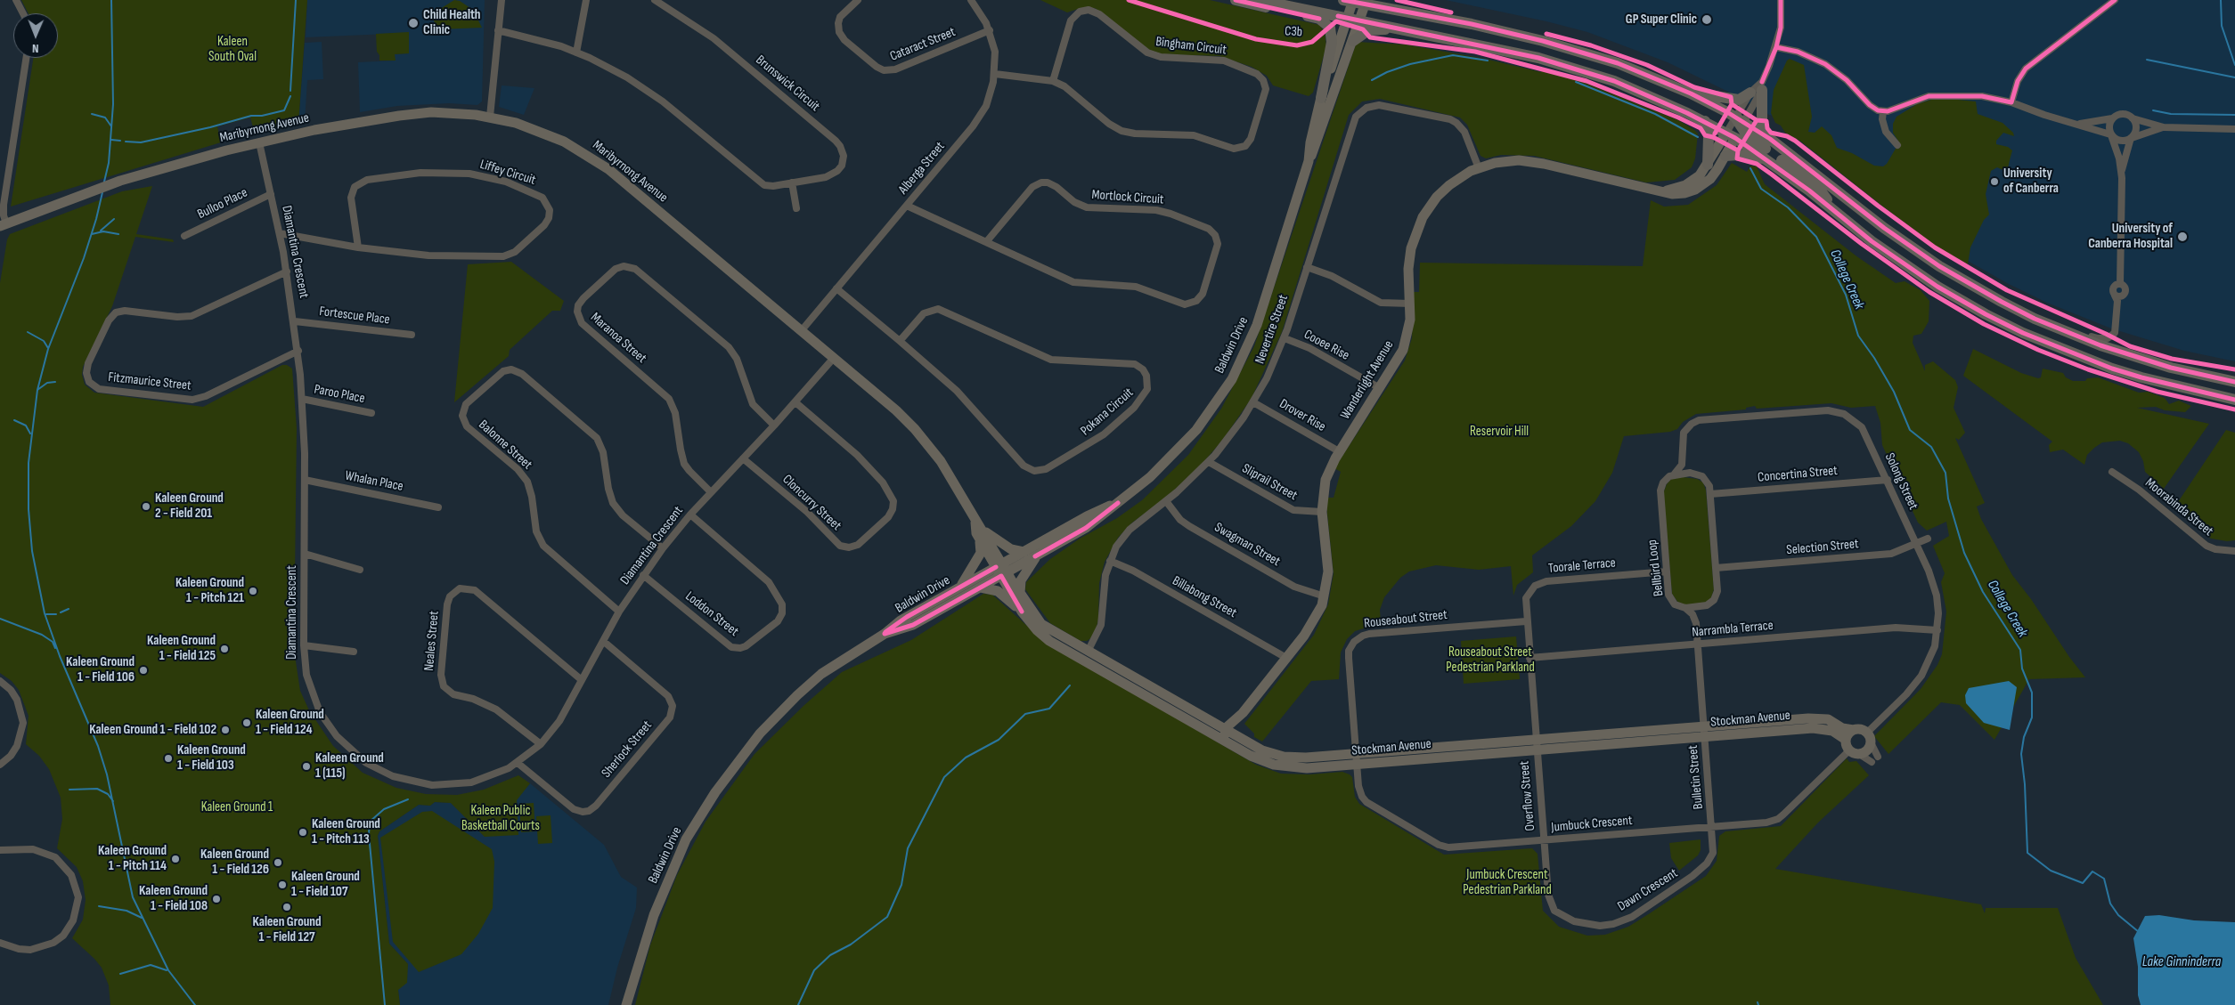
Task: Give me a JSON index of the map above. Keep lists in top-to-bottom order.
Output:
{
  "streets": {
    "street": [
      "Cataract Street",
      "Bingham Circuit",
      "Brunswick Circuit",
      "Maribyrnong Avenue",
      "Alberga Street",
      "Liffey Circuit",
      "Mortlock Circuit",
      "Bulloo Place",
      "Diamantina Crescent",
      "Fortescue Place",
      "Nevertire Street",
      "Maranoa Street",
      "Baldwin Drive",
      "Cooee Rise",
      "Wanderlight Avenue",
      "Fitzmaurice Street",
      "Paroo Place",
      "Pokana Circuit",
      "Drover Rise",
      "Balonne Street",
      "Concertina Street",
      "Whalan Place",
      "Solong Street",
      "Sliprail Street",
      "Cloncurry Street",
      "Moorabinda Street",
      "Swagman Street",
      "Selection Street",
      "Toorale Terrace",
      "Bellbird Loop",
      "Billabong Street",
      "Loddon Street",
      "Rouseabout Street",
      "Narrambla Terrace",
      "Neales Street",
      "Stockman Avenue",
      "Sherlock Street",
      "Bulletin Street",
      "Overflow Street",
      "Jumbuck Crescent",
      "Dawn Crescent"
    ],
    "cycle path": ["C3b"]
  },
  "crossings": [
    ["Cataract Street", "Alberga Street"],
    ["Bingham Circuit", "Alberga Street"],
    ["Maribyrnong Avenue", "Alberga Street"],
    ["Maribyrnong Avenue", "Diamantina Crescent"],
    ["Maribyrnong Avenue", "Baldwin Drive"],
    ["Maribyrnong Avenue", "Stockman Avenue"],
    ["Alberga Street", "Mortlock Circuit"],
    ["Alberga Street", "Pokana Circuit"],
    ["Liffey Circuit", "Diamantina Crescent"],
    ["Bulloo Place", "Diamantina Crescent"],
    ["Diamantina Crescent", "Fortescue Place"],
    ["Diamantina Crescent", "Maranoa Street"],
    ["Diamantina Crescent", "Fitzmaurice Street"],
    ["Diamantina Crescent", "Paroo Place"],
    ["Diamantina Crescent", "Balonne Street"],
    ["Diamantina Crescent", "Whalan Place"],
    ["Diamantina Crescent", "Cloncurry Street"],
    ["Diamantina Crescent", "Loddon Street"],
    ["Diamantina Crescent", "Neales Street"],
    ["Diamantina Crescent", "Sherlock Street"],
    ["Nevertire Street", "Cooee Rise"],
    ["Nevertire Street", "Wanderlight Avenue"],
    ["Nevertire Street", "Drover Rise"],
    ["Nevertire Street", "Sliprail Street"],
    ["Nevertire Street", "Swagman Street"],
    ["Nevertire Street", "Billabong Street"],
    ["Nevertire Street", "Stockman Avenue"],
    ["Baldwin Drive", "Stockman Avenue"],
    ["Cooee Rise", "Wanderlight Avenue"],
    ["Wanderlight Avenue", "Drover Rise"],
    ["Wanderlight Avenue", "Sliprail Street"],
    ["Wanderlight Avenue", "Swagman Street"],
    ["Wanderlight Avenue", "Billabong Street"],
    ["Wanderlight Avenue", "Stockman Avenue"],
    ["Concertina Street", "Solong Street"],
    ["Solong Street", "Selection Street"],
    ["Solong Street", "Narrambla Terrace"],
    ["Solong Street", "Stockman Avenue"],
    ["Solong Street", "Jumbuck Crescent"],
    ["Toorale Terrace", "Bellbird Loop"],
    ["Toorale Terrace", "Rouseabout Street"],
    ["Toorale Terrace", "Narrambla Terrace"],
    ["Toorale Terrace", "Stockman Avenue"],
    ["Toorale Terrace", "Overflow Street"],
    ["Rouseabout Street", "Stockman Avenue"],
    ["Rouseabout Street", "Jumbuck Crescent"],
    ["Narrambla Terrace", "Bulletin Street"],
    ["Stockman Avenue", "Bulletin Street"],
    ["Stockman Avenue", "Overflow Street"],
    ["Stockman Avenue", "Jumbuck Crescent"],
    ["Bulletin Street", "Jumbuck Crescent"],
    ["Bulletin Street", "Dawn Crescent"],
    ["Overflow Street", "Jumbuck Crescent"],
    ["Overflow Street", "Dawn Crescent"],
    ["Jumbuck Crescent", "Dawn Crescent"]
  ],
  "water": ["College Creek", "Lake Ginninderra"],
  "parks": [
    "Kaleen South Oval",
    "Reservoir Hill",
    "Rouseabout Street Pedestrian Parkland",
    "Kaleen Ground 1",
    "Kaleen Public Basketball Courts",
    "Jumbuck Crescent Pedestrian Parkland"
  ],
  "places": [
    "GP Super Clinic",
    "Child Health Clinic",
    "University of Canberra",
    "University of Canberra Hospital",
    "Kaleen Ground 2 - Field 201",
    "Kaleen Ground 1 - Pitch 121",
    "Kaleen Ground 1 - Field 125",
    "Kaleen Ground 1 - Field 106",
    "Kaleen Ground 1 - Field 124",
    "Kaleen Ground 1 - Field 102",
    "Kaleen Ground 1 - Field 103",
    "Kaleen Ground 1 (115)",
    "Kaleen Ground 1 - Pitch 113",
    "Kaleen Ground 1 - Pitch 114",
    "Kaleen Ground 1 - Field 126",
    "Kaleen Ground 1 - Field 107",
    "Kaleen Ground 1 - Field 108",
    "Kaleen Ground 1 - Field 127"
  ],
  "north": "bottom"
}
